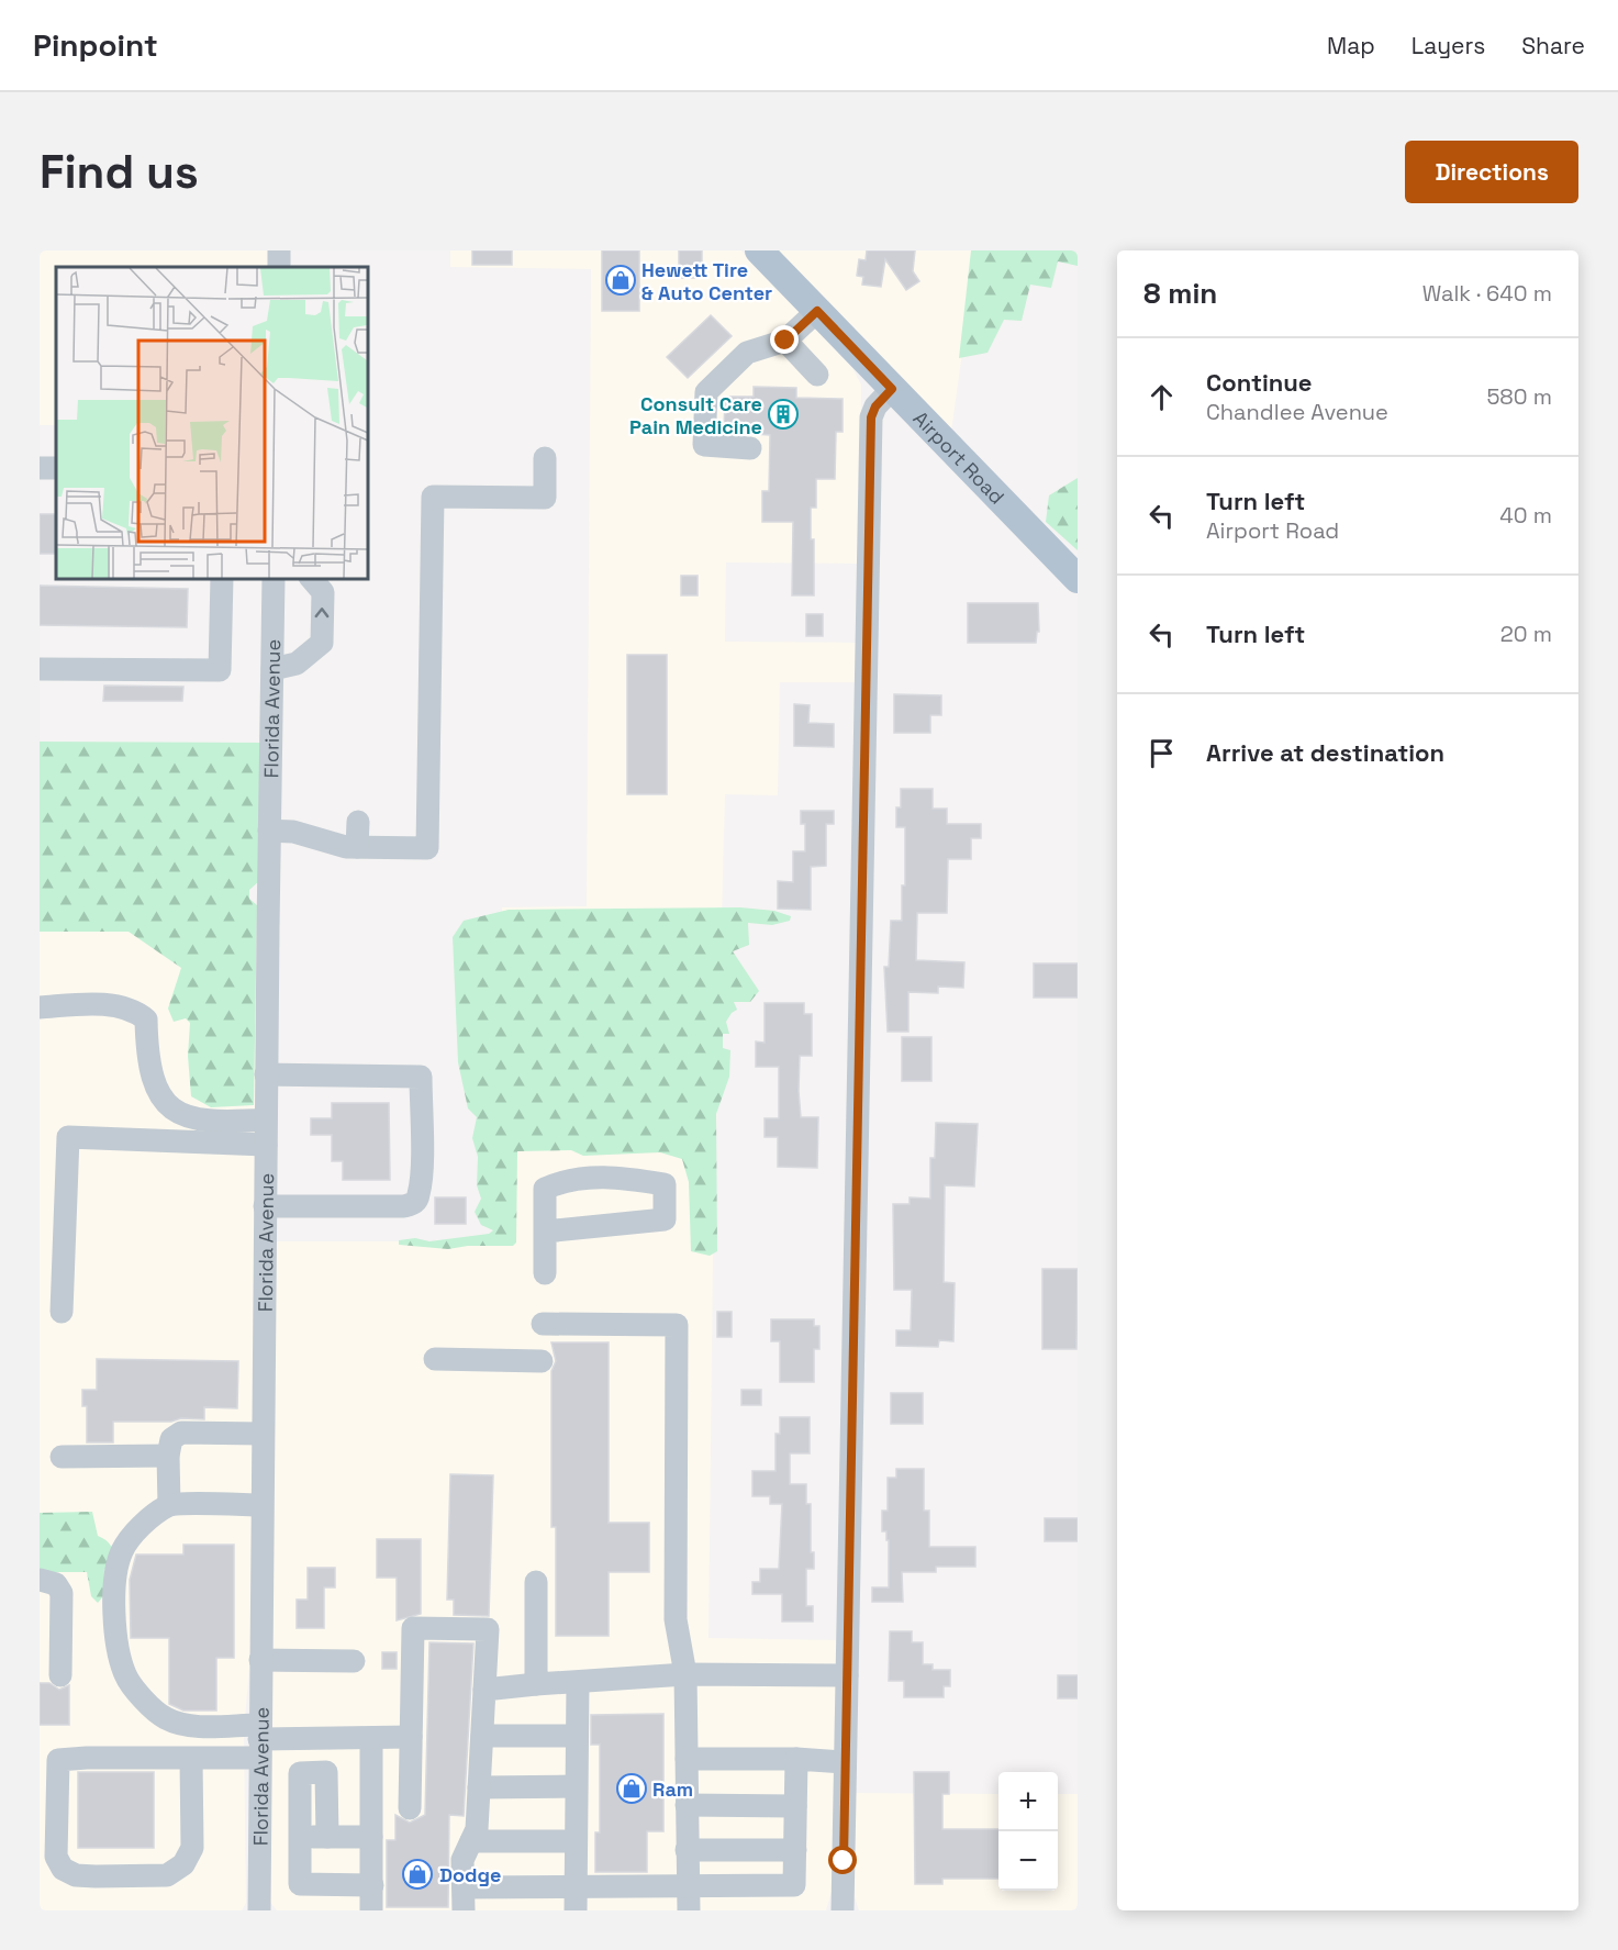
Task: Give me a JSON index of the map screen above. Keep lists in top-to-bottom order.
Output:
{
  "streets": {
    "main road": ["Airport Road"],
    "street": ["Florida Avenue"]
  },
  "places": {
    "shop": ["Hewett Tire & Auto Center", "Ram", "Dodge"],
    "building": ["Consult Care Pain Medicine"]
  },
  "page": {
    "header": "Pinpoint",
    "nav": ["Map", "Layers", "Share"],
    "buttons": "Directions",
    "title": "Find us",
    "heading": ["8 min", "Walk · 640 m"],
    "list": [
      ["Continue", "Chandlee Avenue", "580 m"],
      ["Turn left", "Airport Road", "40 m"],
      ["Turn left", "20 m"],
      "Arrive at destination"
    ],
    "map_buttons": ["+", "−"]
  }
}
